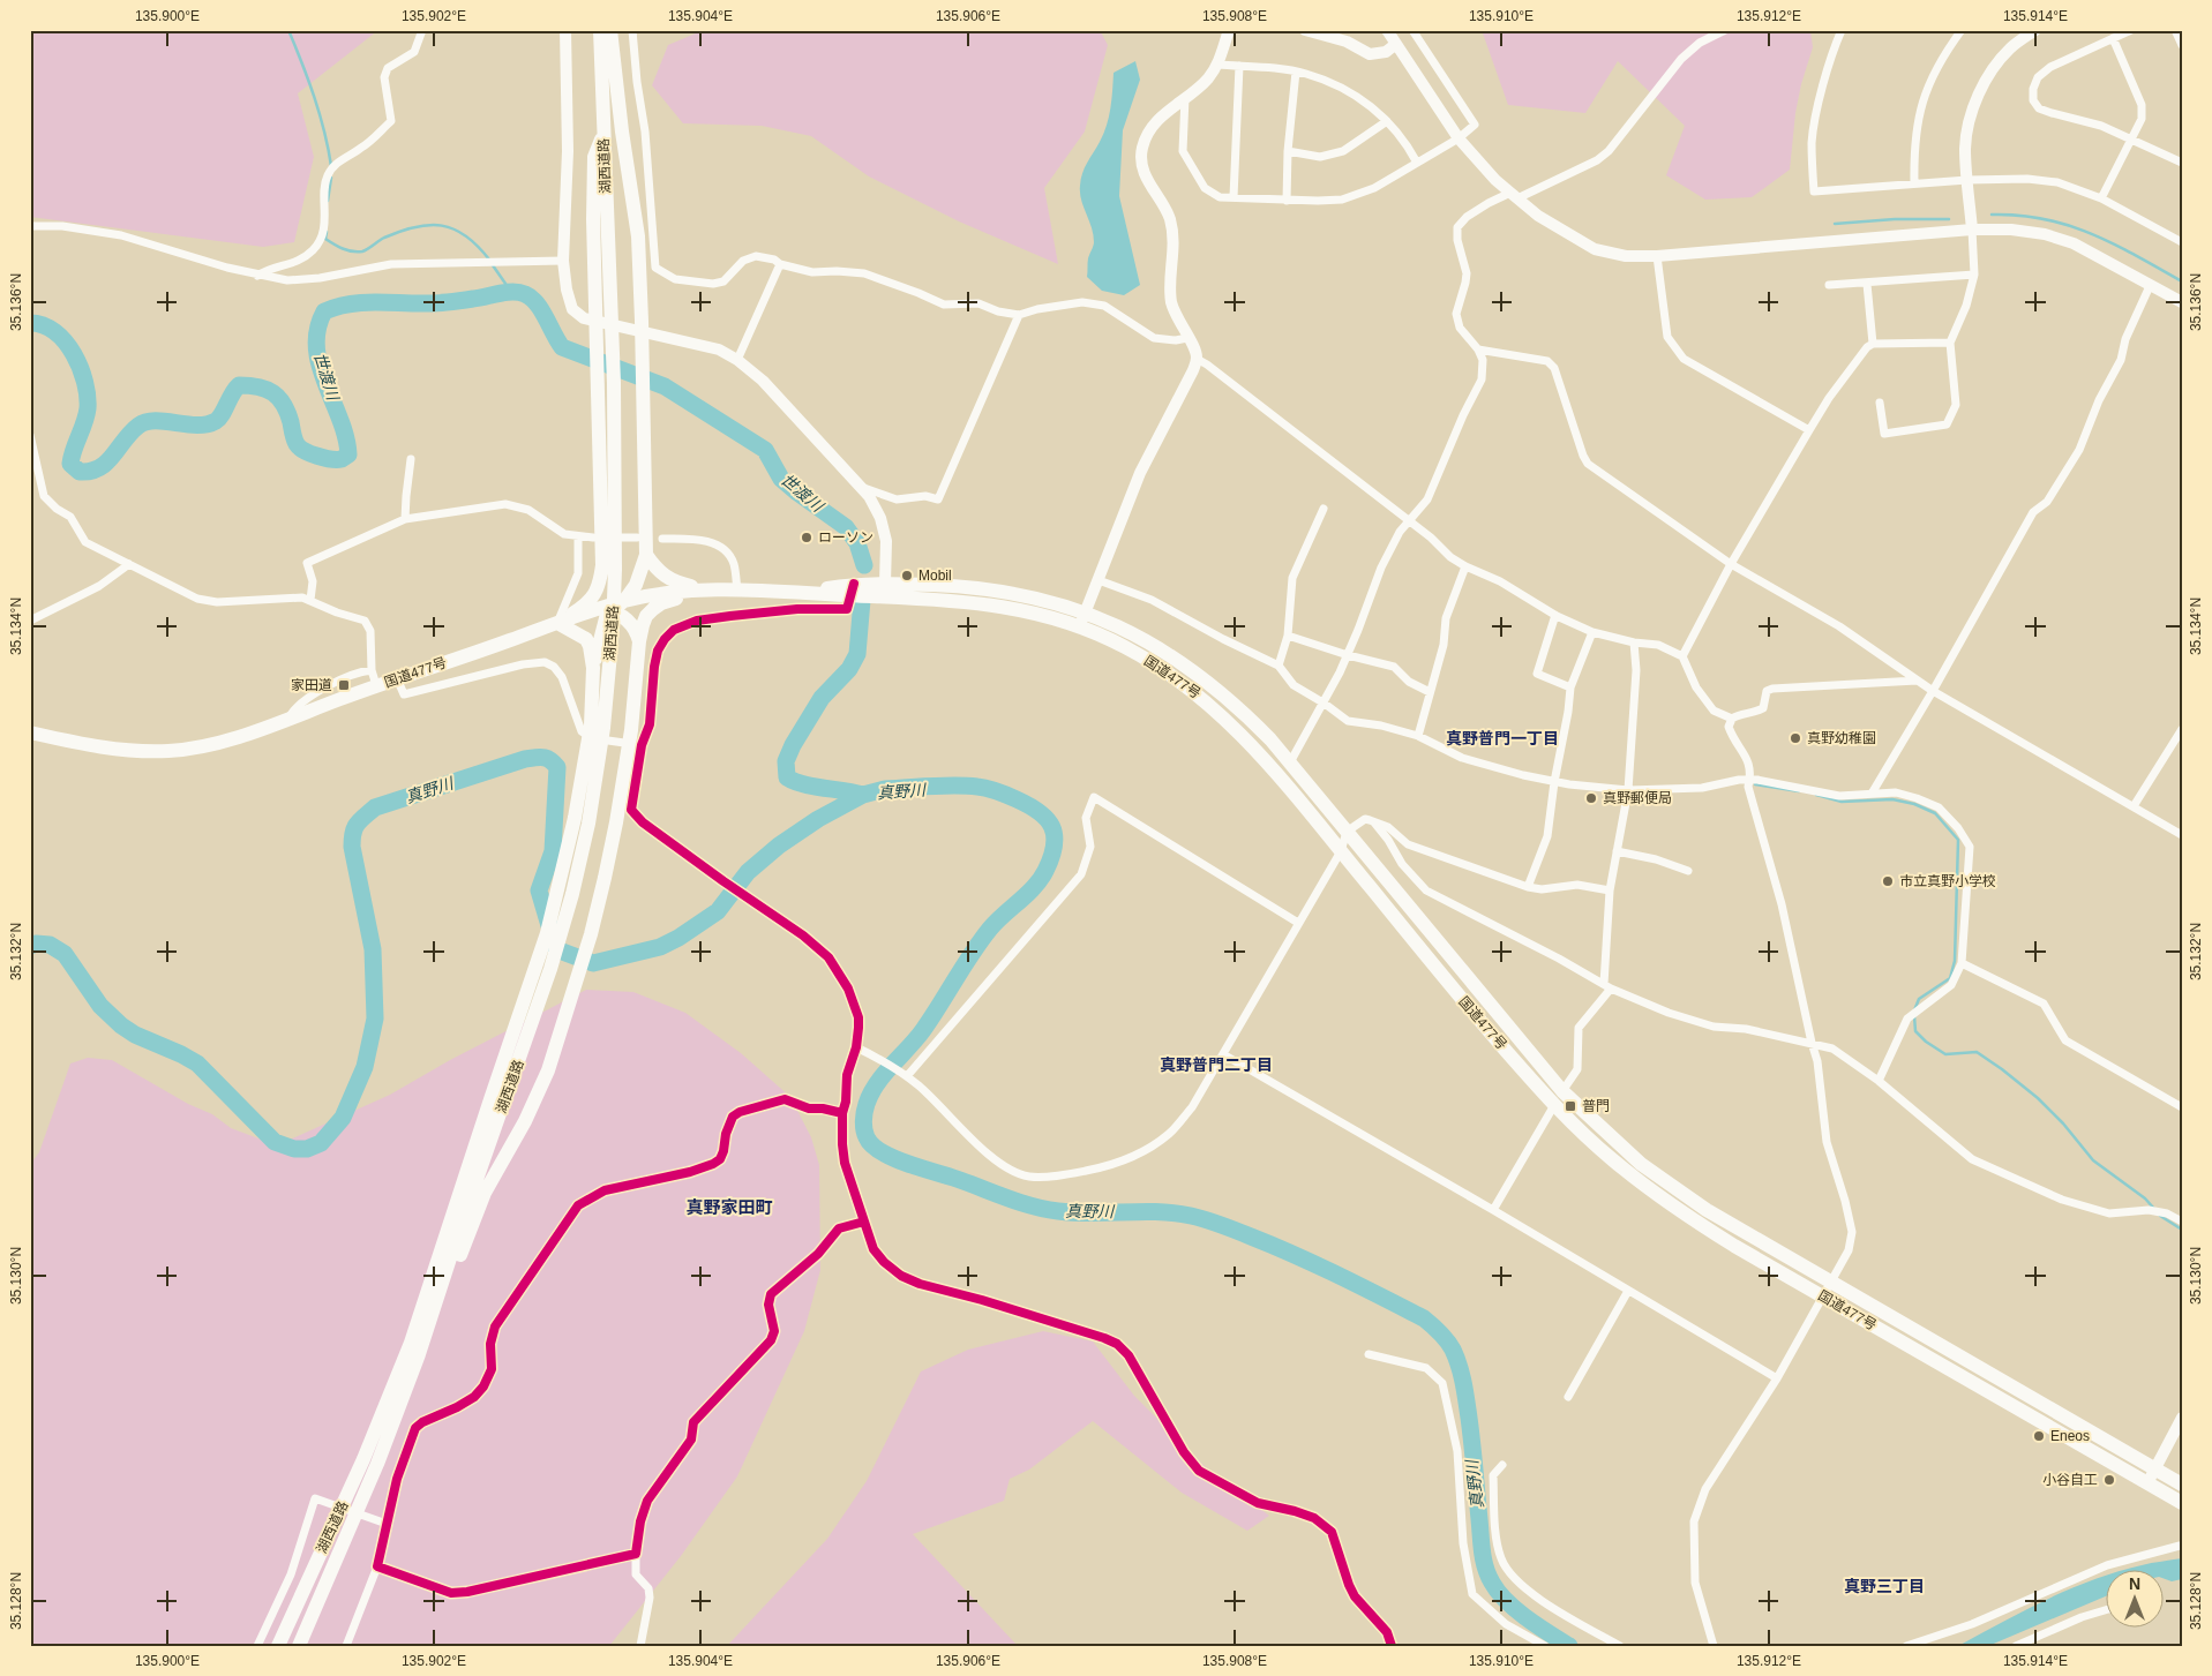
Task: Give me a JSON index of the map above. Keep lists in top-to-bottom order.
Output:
{
  "streets": {
    "highway": ["湖西道路", "国道477号"]
  },
  "districts": [
    "真野普門一丁目",
    "真野普門二丁目",
    "真野家田町",
    "真野三丁目"
  ],
  "water": ["世渡川", "真野川"],
  "places": {
    "other": [
      "ローソン",
      "Mobil",
      "真野幼稚園",
      "真野郵便局",
      "市立真野小学校",
      "Eneos",
      "小谷自工"
    ],
    "transit": ["家田道", "普門"]
  },
  "north": "top",
  "coordinates": [
    "135.900°E",
    "135.902°E",
    "135.904°E",
    "135.906°E",
    "135.908°E",
    "135.910°E",
    "135.912°E",
    "135.914°E",
    "35.136°N",
    "35.134°N",
    "35.132°N",
    "35.130°N",
    "35.128°N"
  ]
}
